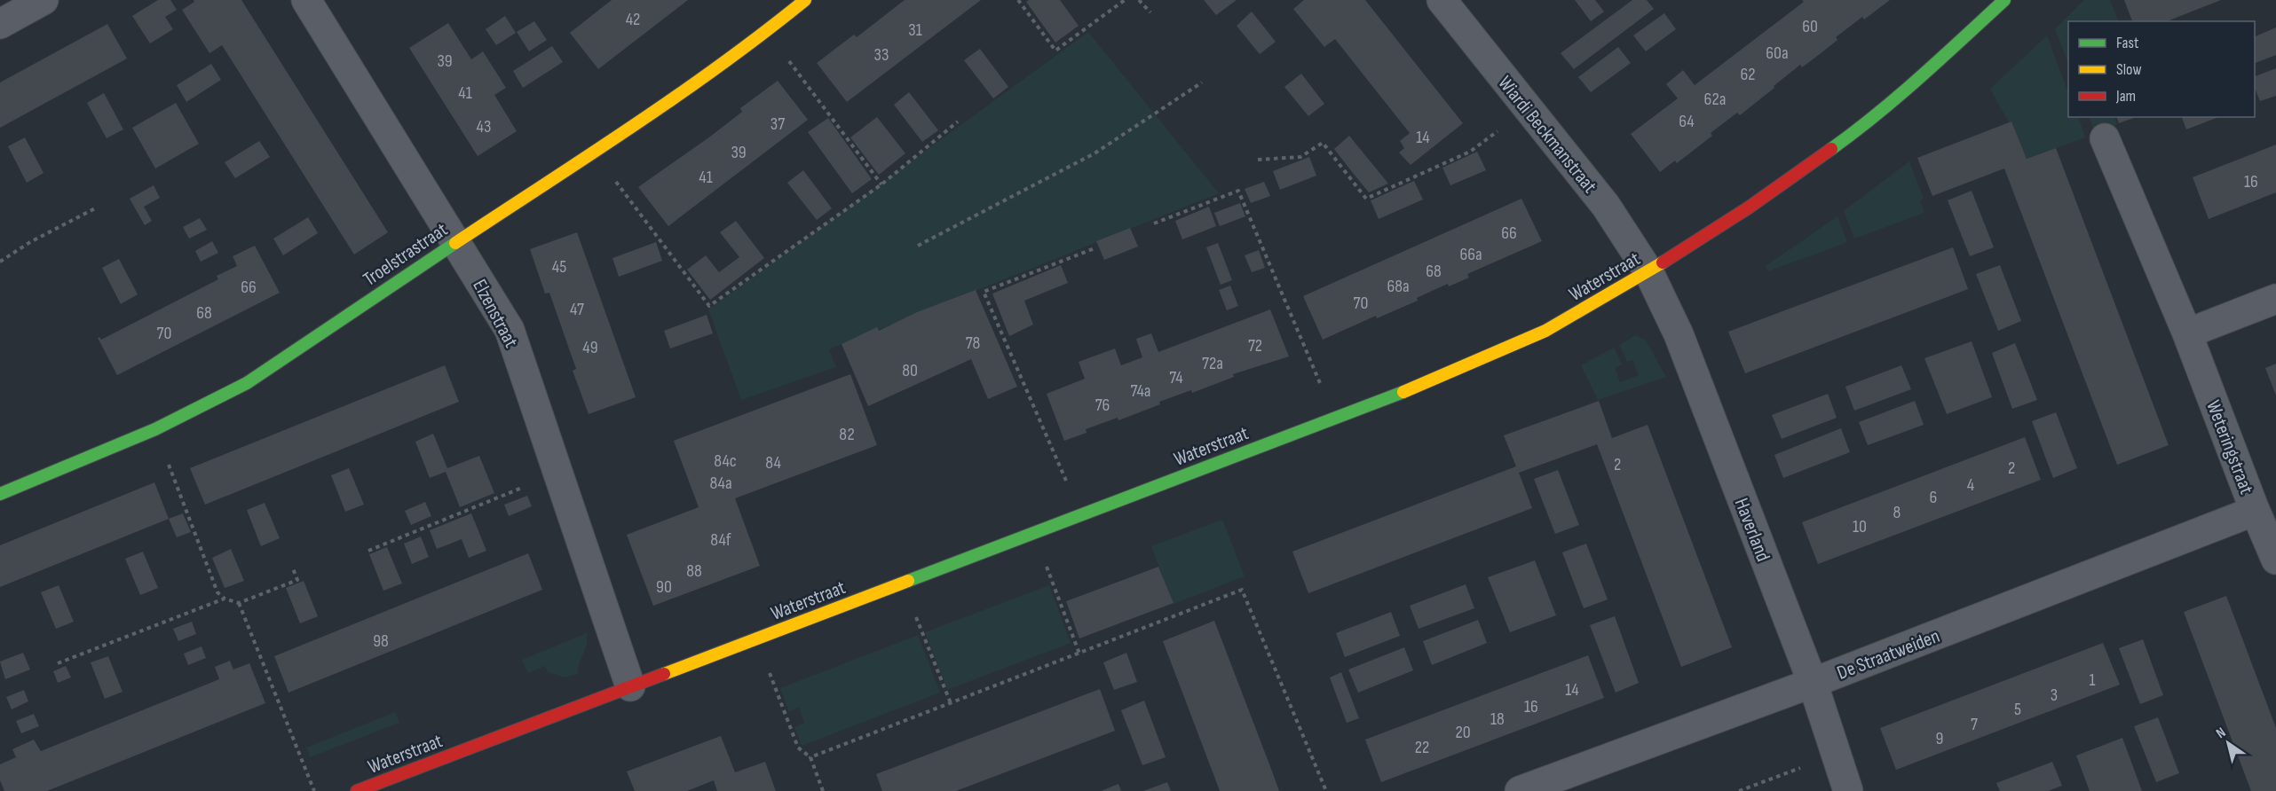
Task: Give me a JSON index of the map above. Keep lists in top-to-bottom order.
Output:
{
  "streets": {
    "street": [
      "Wiardi Beckmanstraat",
      "Troelstrastraat",
      "Waterstraat",
      "Elzenstraat",
      "Weteringstraat",
      "Haverland",
      "De Straatweiden"
    ]
  },
  "crossings": [
    ["Wiardi Beckmanstraat", "Waterstraat"],
    ["Wiardi Beckmanstraat", "Haverland"],
    ["Troelstrastraat", "Elzenstraat"],
    ["Waterstraat", "Elzenstraat"],
    ["Waterstraat", "Haverland"],
    ["Weteringstraat", "De Straatweiden"],
    ["Haverland", "De Straatweiden"]
  ],
  "house_numbers": [
    "42",
    "60",
    "31",
    "60a",
    "33",
    "39",
    "62",
    "41",
    "62a",
    "64",
    "37",
    "43",
    "14",
    "39",
    "41",
    "16",
    "66",
    "66a",
    "45",
    "68",
    "68a",
    "66",
    "70",
    "47",
    "68",
    "70",
    "78",
    "72",
    "49",
    "72a",
    "80",
    "74",
    "74a",
    "76",
    "82",
    "84c",
    "84",
    "2",
    "2",
    "84a",
    "4",
    "6",
    "8",
    "10",
    "84f",
    "88",
    "90",
    "98",
    "1",
    "14",
    "3",
    "16",
    "5",
    "18",
    "7",
    "20",
    "9",
    "22"
  ],
  "legend": ["Fast", "Slow", "Jam"],
  "north": "top left"
}
